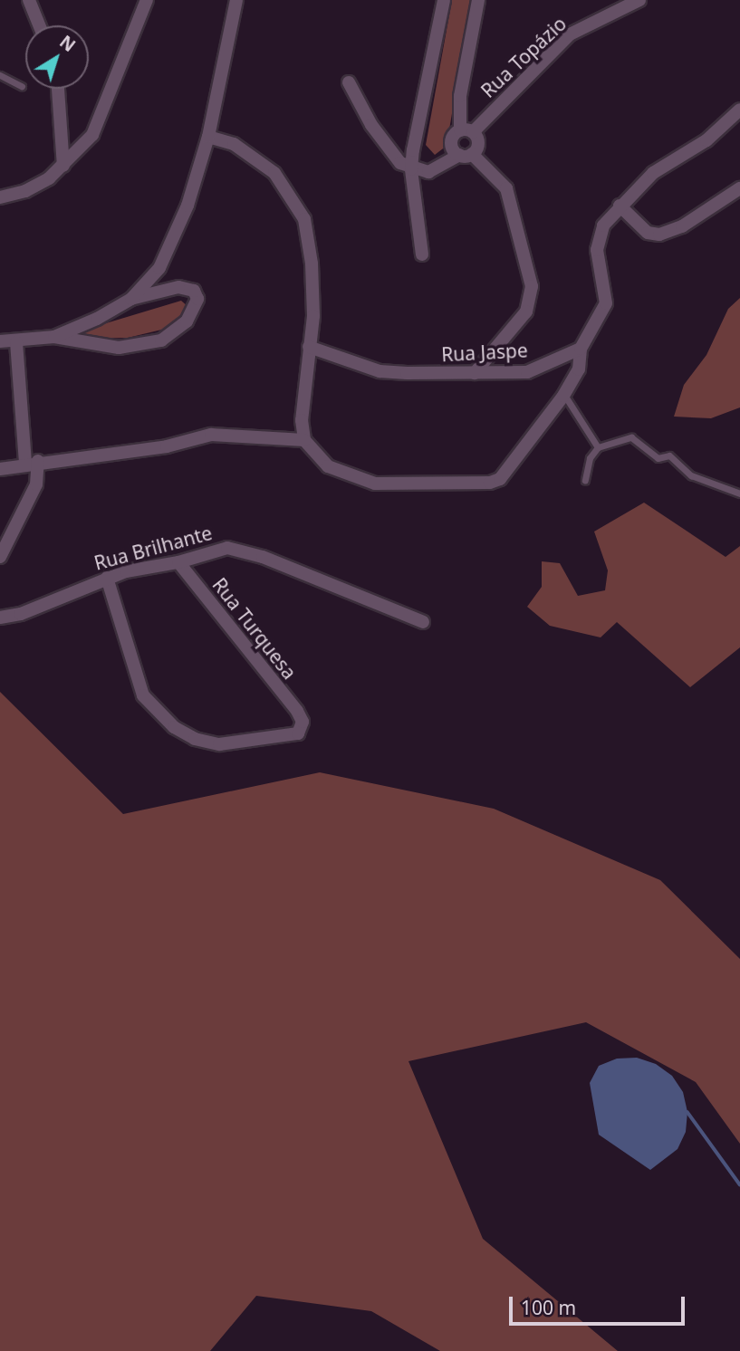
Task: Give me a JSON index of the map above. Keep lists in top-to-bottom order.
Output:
{
  "streets": {
    "street": [
      "Rua Topázio",
      "Rua Jaspe",
      "Rua Brilhante",
      "Rua Turquesa"
    ]
  },
  "crossings": [
    ["Rua Brilhante", "Rua Turquesa"]
  ],
  "scale_bar": "100 m",
  "north": "top right"
}
